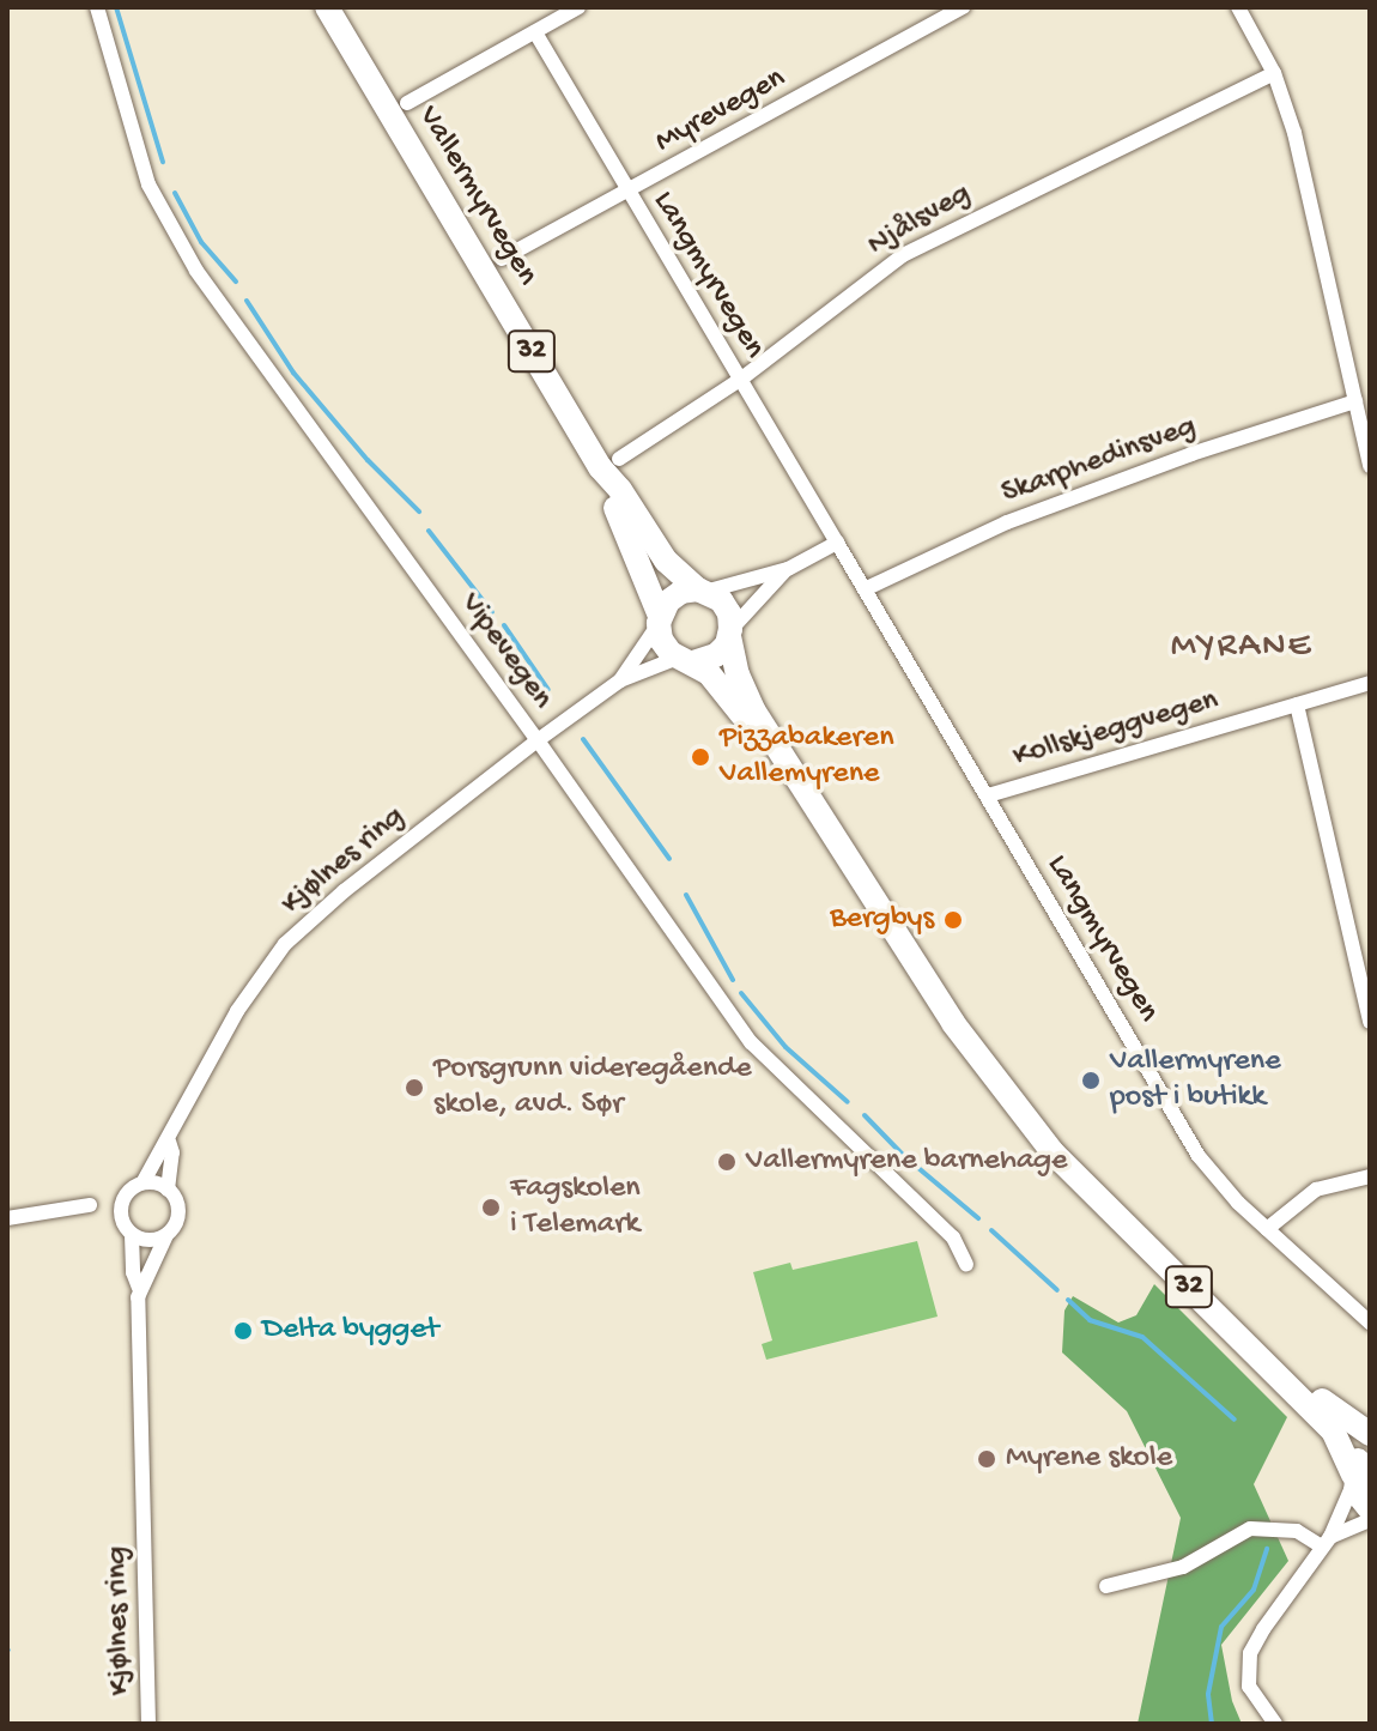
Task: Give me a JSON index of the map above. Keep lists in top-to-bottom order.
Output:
{
  "streets": {
    "main road": ["Vallermyrvegen", "32"],
    "street": [
      "Myrevegen",
      "Njålsveg",
      "Langmyrvegen",
      "Skarphedinsveg",
      "Vipevegen",
      "Kollskjeggvegen",
      "Kjølnes ring"
    ]
  },
  "crossings": [
    ["Myrevegen", "Langmyrvegen"],
    ["Vallermyrvegen", "Njålsveg"],
    ["Vallermyrvegen", "32"],
    ["Vallermyrvegen", "Kjølnes ring"],
    ["Njålsveg", "Langmyrvegen"],
    ["Langmyrvegen", "Skarphedinsveg"],
    ["Langmyrvegen", "Kollskjeggvegen"],
    ["32", "Kjølnes ring"],
    ["Vipevegen", "Kjølnes ring"]
  ],
  "districts": ["MYRANE"],
  "places": [
    "Pizzabakeren Vallemyrene",
    "Bergbys",
    "Vallermyrene post i butikk",
    "Porsgrunn videregående skole, avd. Sør",
    "Vallermyrene barnehage",
    "Fagskolen i Telemark",
    "Delta bygget",
    "Myrene skole"
  ]
}
